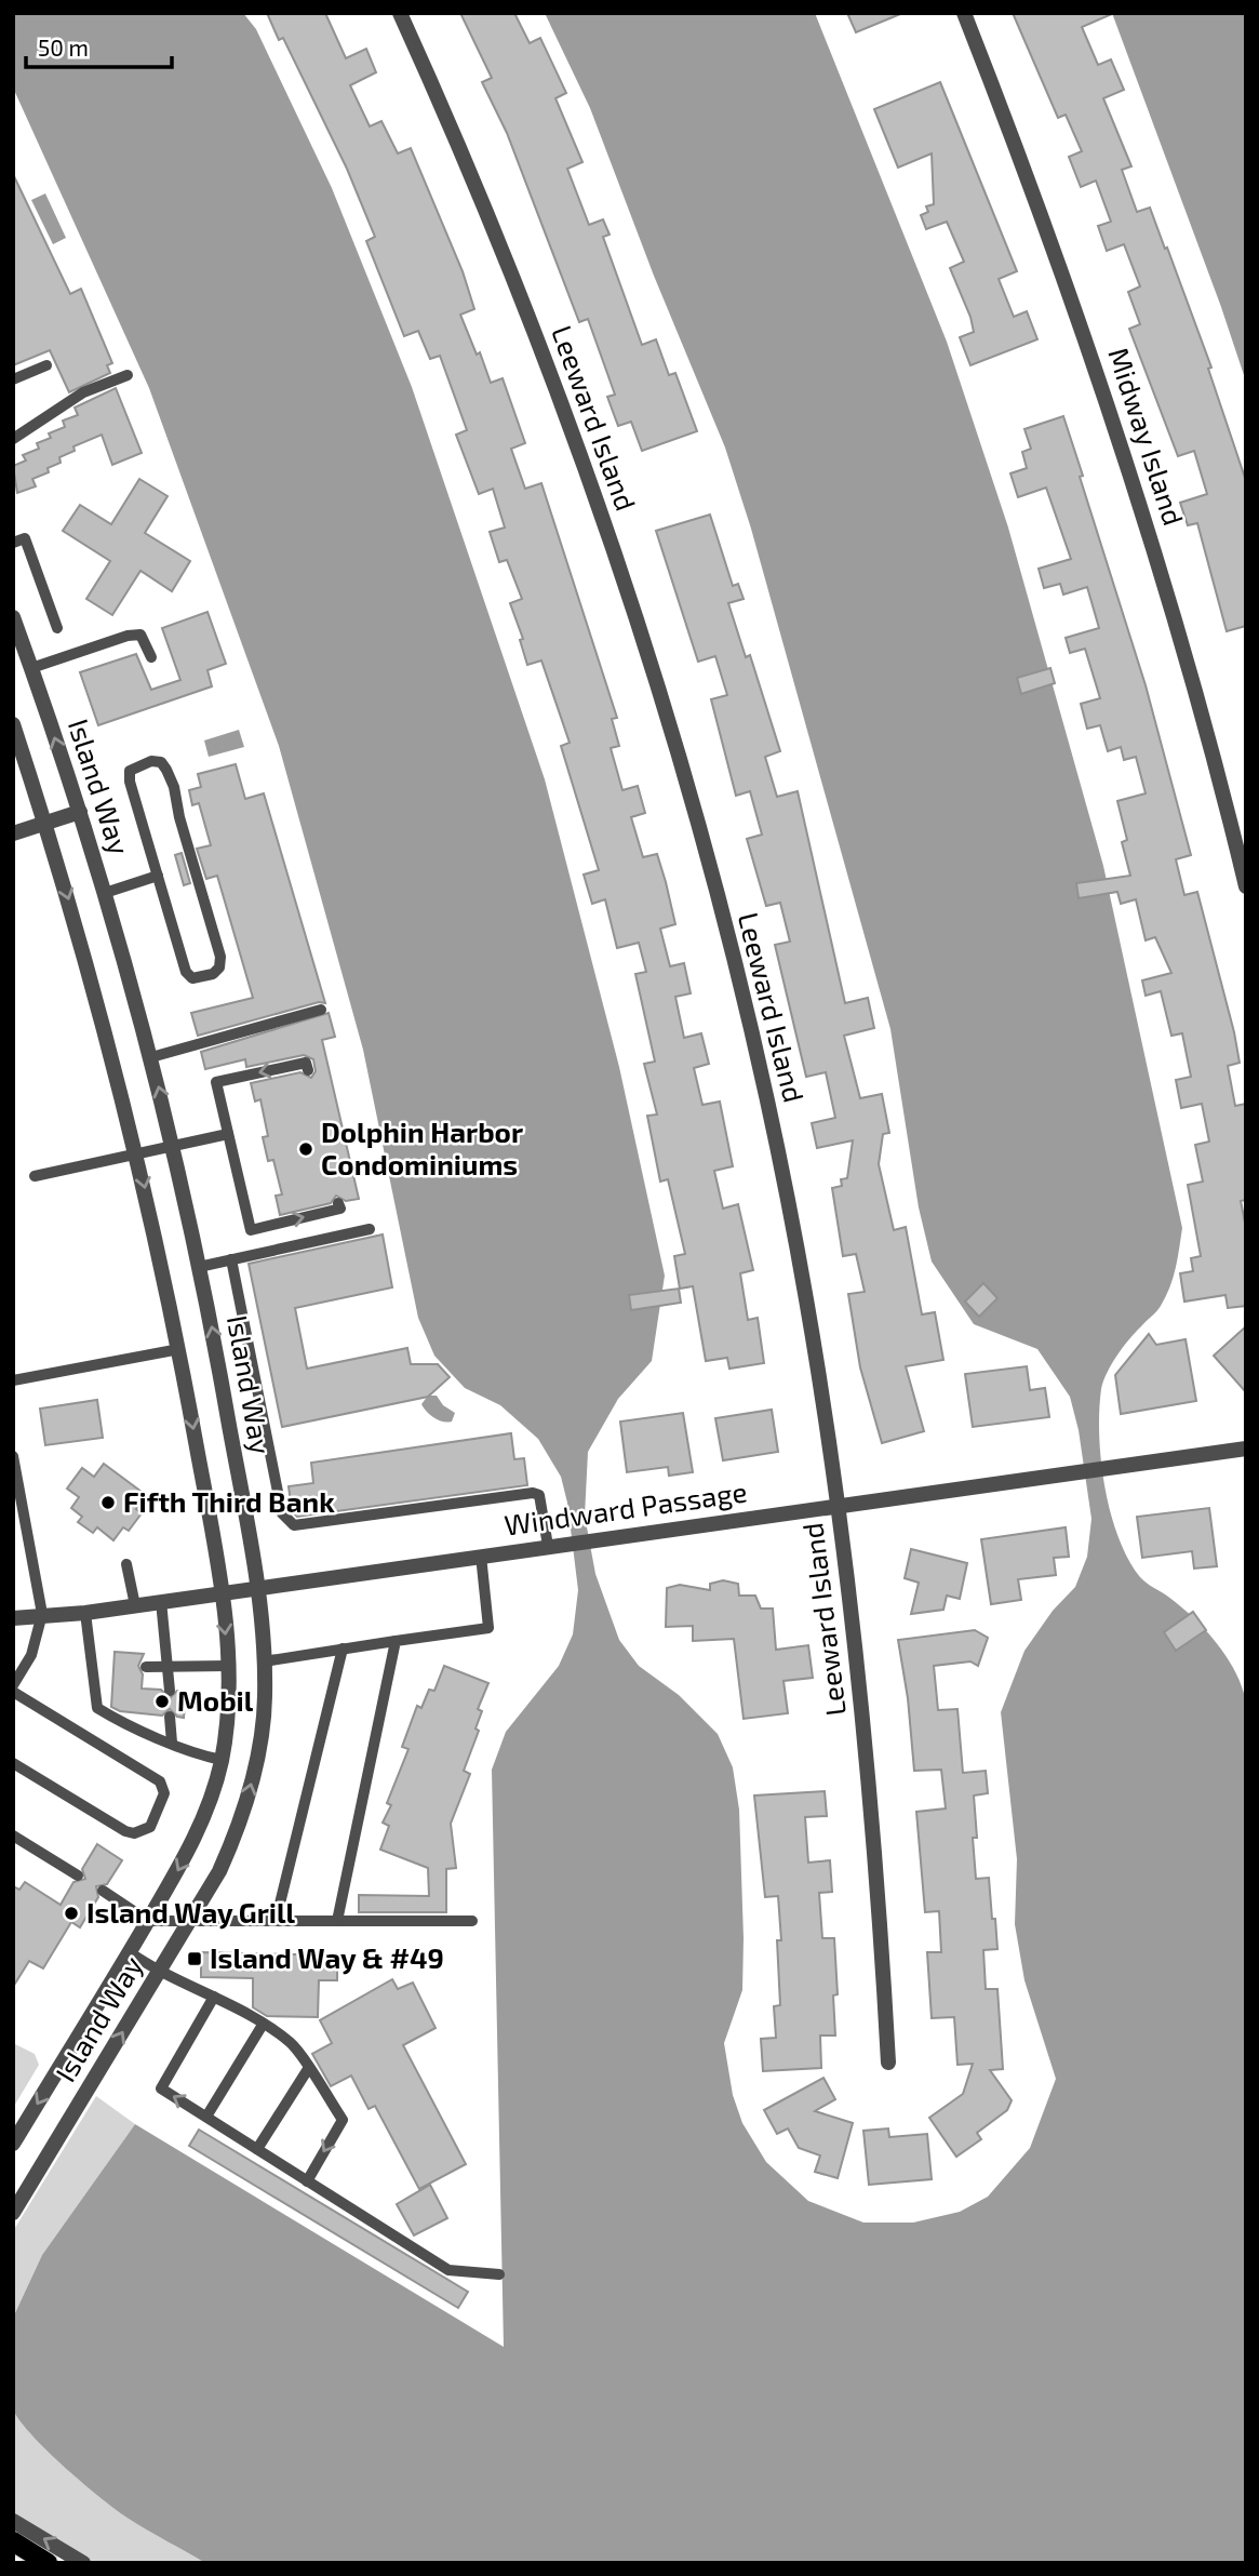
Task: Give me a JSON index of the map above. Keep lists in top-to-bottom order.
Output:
{
  "streets": {
    "street": [
      "Leeward Island",
      "Midway Island",
      "Island Way",
      "Windward Passage"
    ]
  },
  "crossings": [
    ["Leeward Island", "Windward Passage"],
    ["Island Way", "Windward Passage"]
  ],
  "places": {
    "other": [
      "Dolphin Harbor Condominiums",
      "Fifth Third Bank",
      "Mobil",
      "Island Way Grill"
    ],
    "transit": ["Island Way & #49"]
  },
  "scale_bar": "50 m"
}
